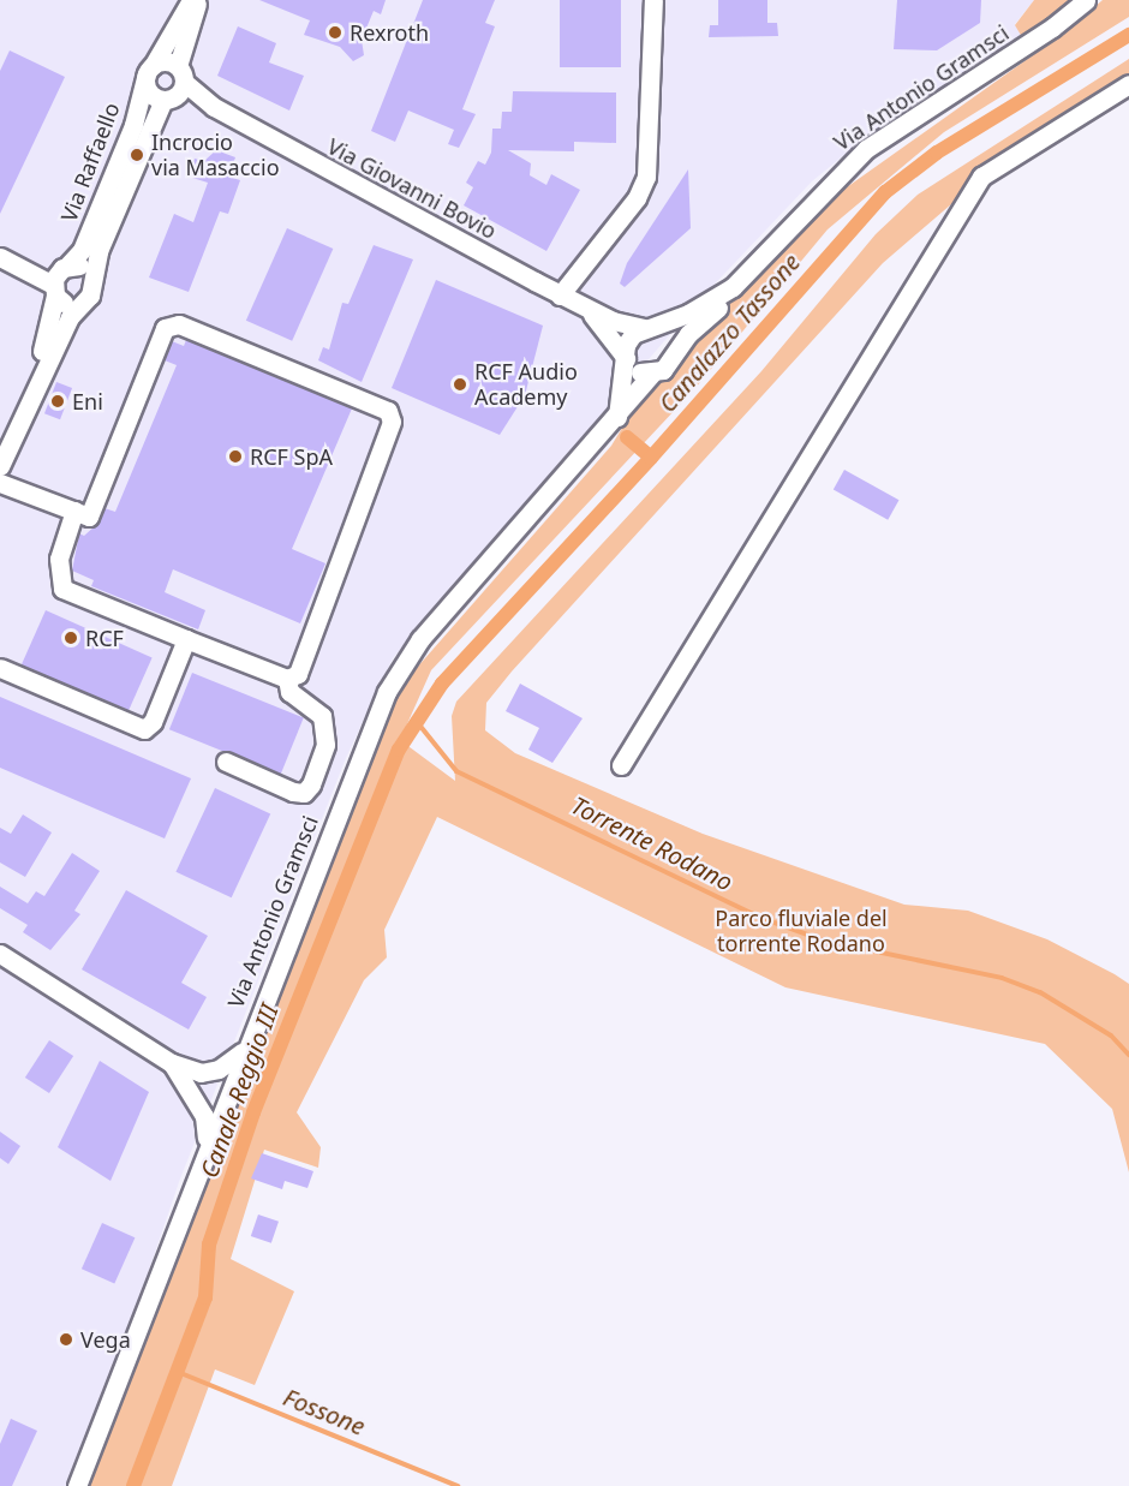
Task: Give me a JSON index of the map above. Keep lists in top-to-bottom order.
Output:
{
  "streets": {
    "street": ["Via Antonio Gramsci", "Via Raffaello", "Via Giovanni Bovio"]
  },
  "crossings": [
    ["Via Antonio Gramsci", "Via Giovanni Bovio"],
    ["Via Raffaello", "Via Giovanni Bovio"]
  ],
  "water": [
    "Canalazzo Tassone",
    "Torrente Rodano",
    "Canale Reggio III",
    "Fossone"
  ],
  "parks": ["Parco fluviale del torrente Rodano"],
  "places": [
    "Rexroth",
    "Incrocio via Masaccio",
    "RCF Audio Academy",
    "Eni",
    "RCF SpA",
    "RCF",
    "Vega"
  ]
}
